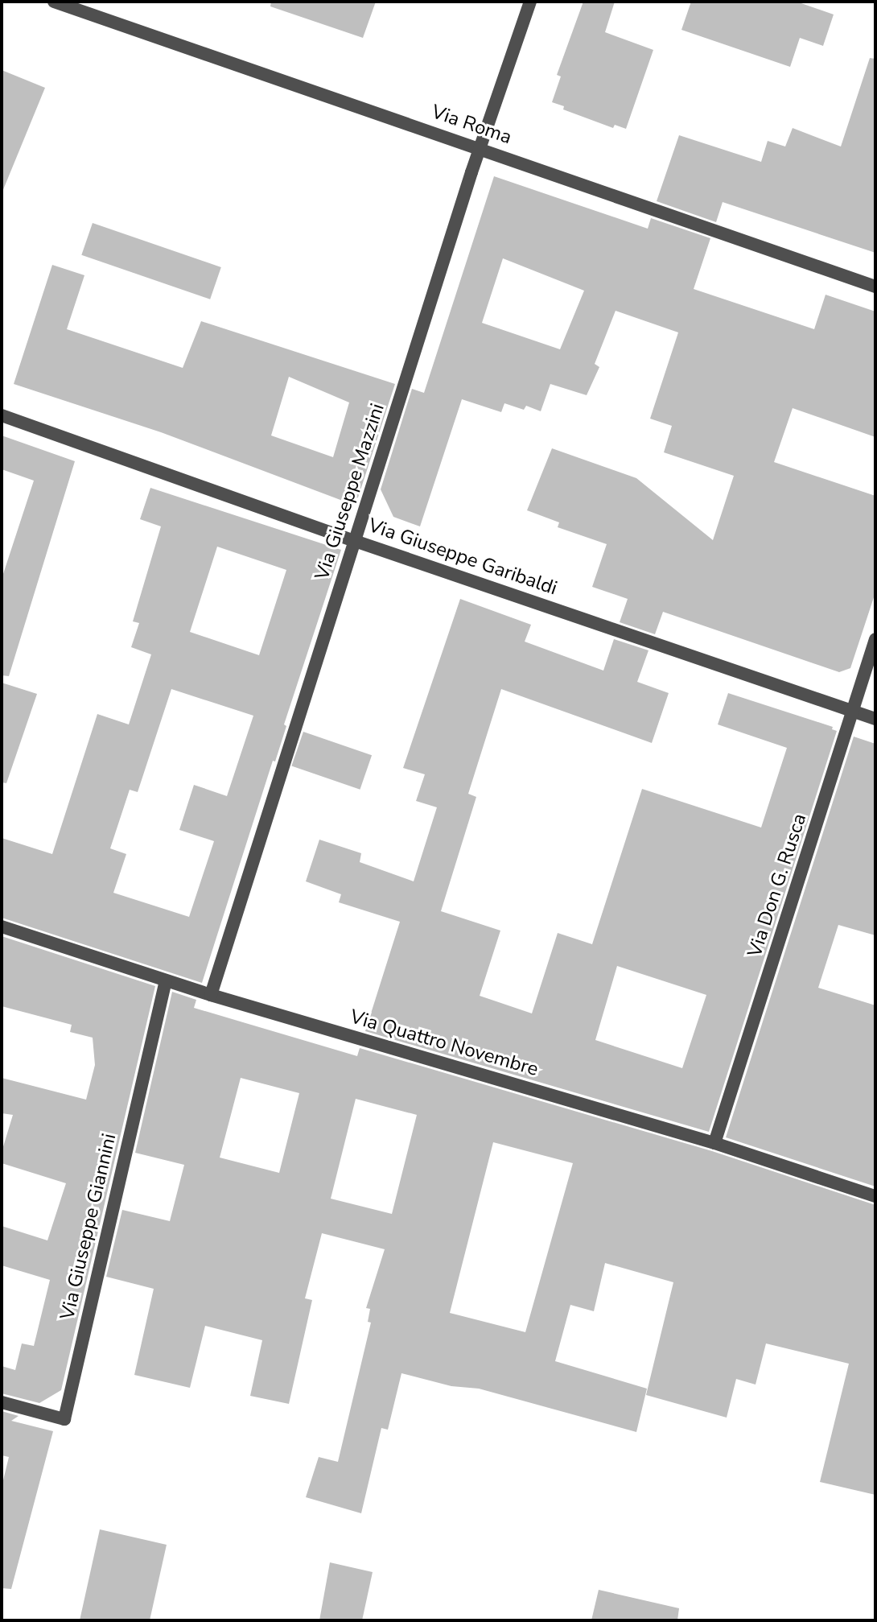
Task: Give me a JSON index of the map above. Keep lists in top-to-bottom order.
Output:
{
  "streets": {
    "street": [
      "Via Roma",
      "Via Giuseppe Mazzini",
      "Via Giuseppe Garibaldi",
      "Via Don G. Rusca",
      "Via Quattro Novembre",
      "Via Giuseppe Giannini"
    ]
  },
  "crossings": [
    ["Via Roma", "Via Giuseppe Mazzini"],
    ["Via Giuseppe Mazzini", "Via Giuseppe Garibaldi"],
    ["Via Giuseppe Mazzini", "Via Quattro Novembre"],
    ["Via Giuseppe Garibaldi", "Via Don G. Rusca"],
    ["Via Don G. Rusca", "Via Quattro Novembre"],
    ["Via Quattro Novembre", "Via Giuseppe Giannini"]
  ]
}
